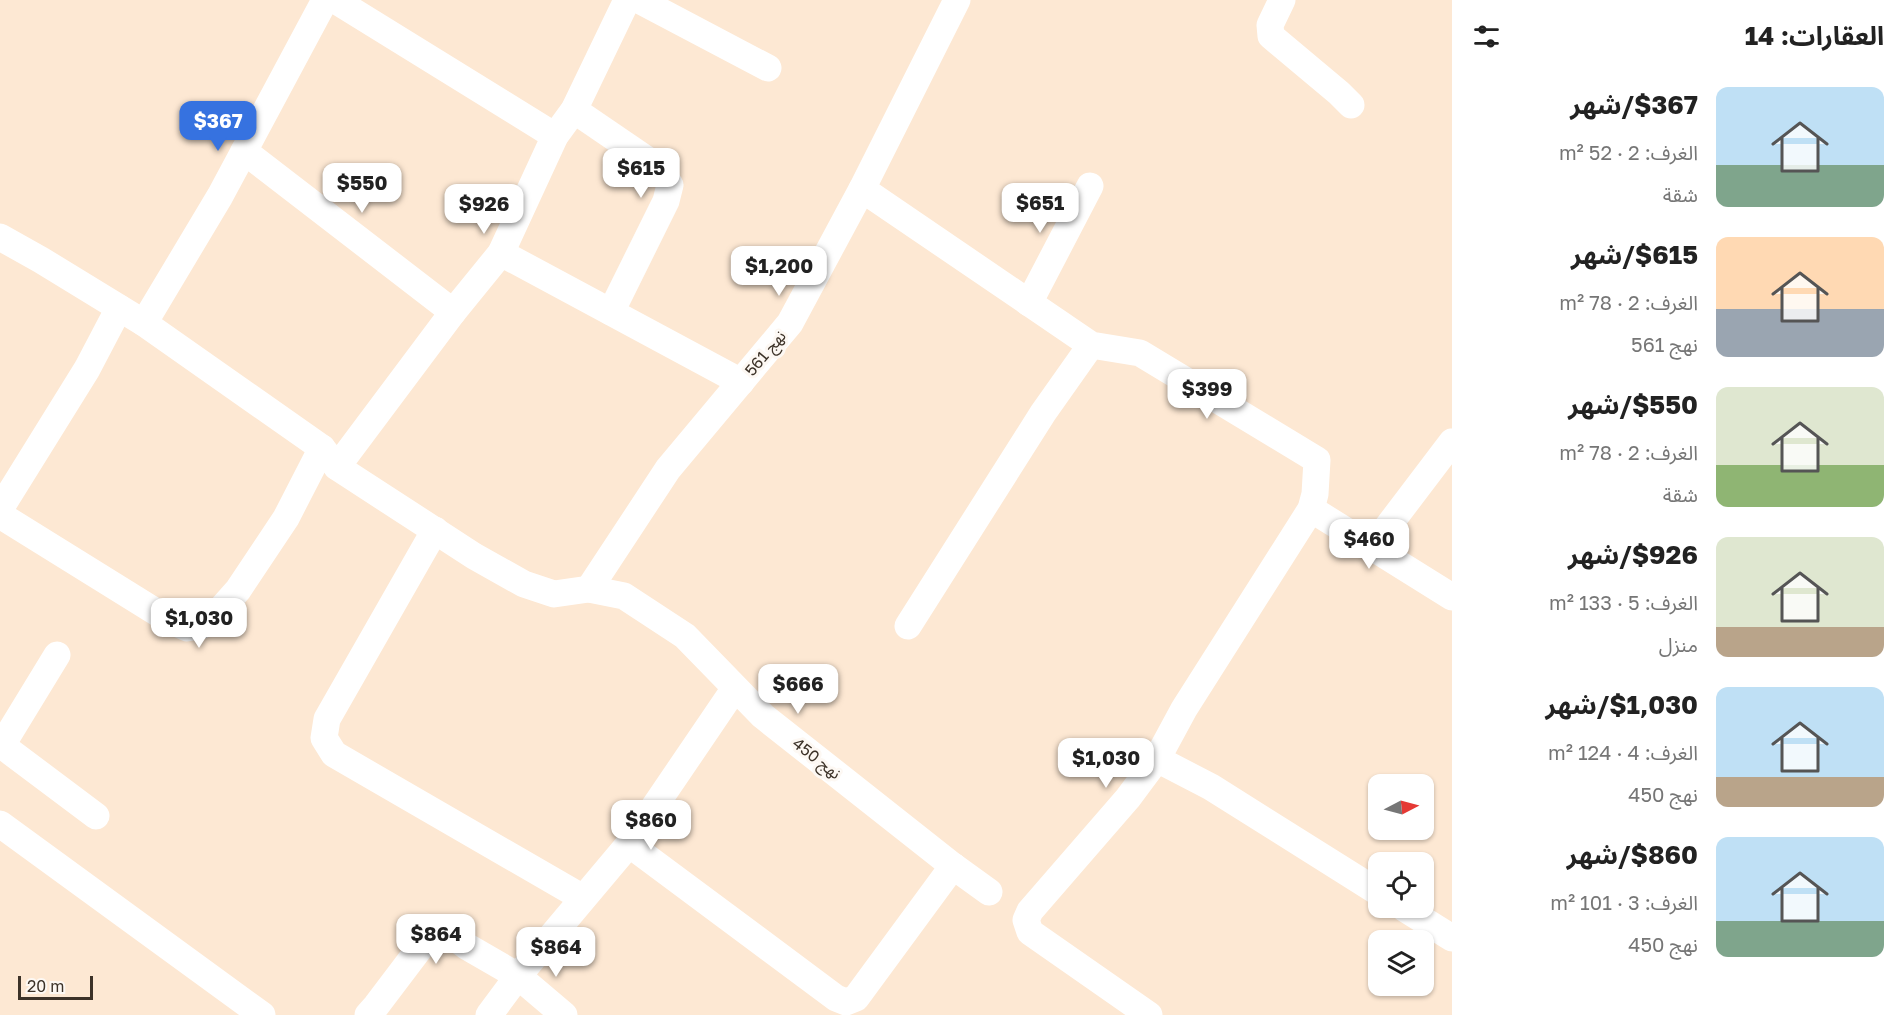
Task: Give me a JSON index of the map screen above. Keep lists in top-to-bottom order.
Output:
{
  "streets": {
    "street": ["نهج 561", "نهج 450"]
  },
  "crossings": [
    ["نهج 561", "نهج 450"]
  ],
  "scale_bar": "20 m",
  "north": "right",
  "page": {
    "heading": "العقارات: 14",
    "list": [
      {
        "name": "$367/شهر",
        "note": "الغرف: 2 · 52 m² · شقة"
      },
      {
        "name": "$615/شهر",
        "note": "الغرف: 2 · 78 m² · نهج 561"
      },
      {
        "name": "$550/شهر",
        "note": "الغرف: 2 · 78 m² · شقة"
      },
      {
        "name": "$926/شهر",
        "note": "الغرف: 5 · 133 m² · منزل"
      },
      {
        "name": "$1,030/شهر",
        "note": "الغرف: 4 · 124 m² · نهج 450"
      },
      {
        "name": "$860/شهر",
        "note": "الغرف: 3 · 101 m² · نهج 450"
      }
    ],
    "price": [
      "$367",
      "$615",
      "$550",
      "$651",
      "$926",
      "$1,200",
      "$399",
      "$460",
      "$1,030",
      "$666",
      "$1,030",
      "$860",
      "$864",
      "$864"
    ],
    "scale": "20 m"
  }
}
